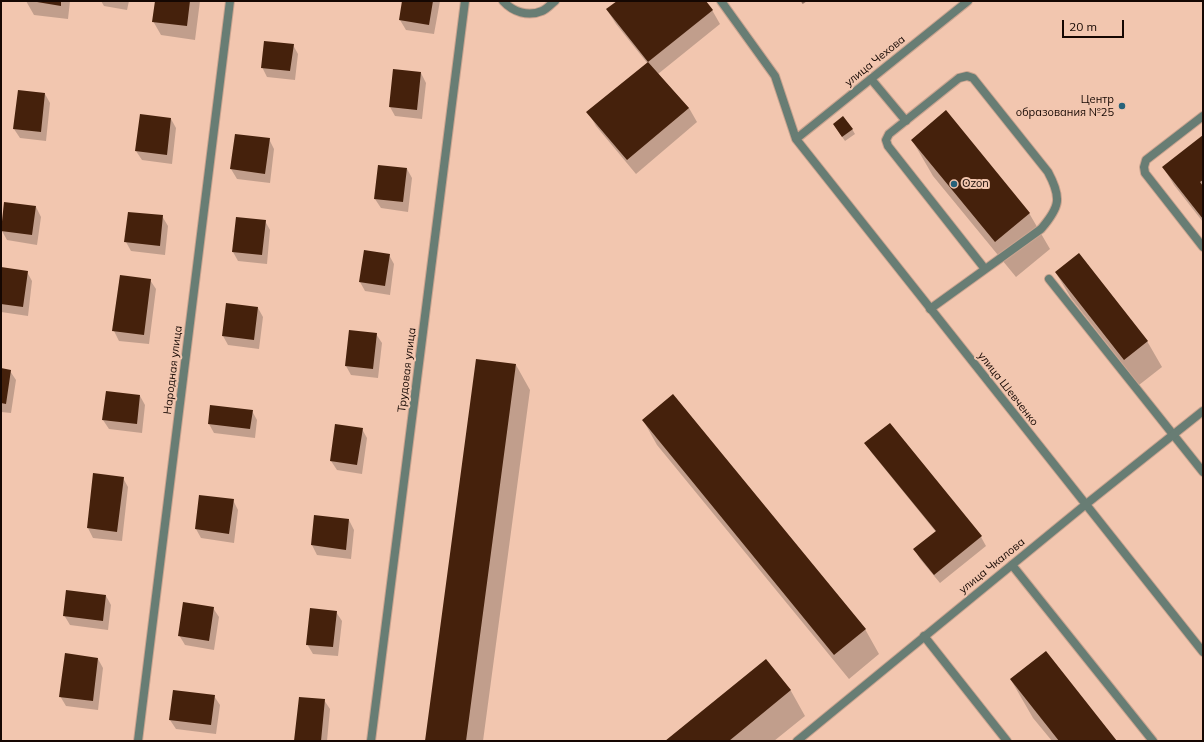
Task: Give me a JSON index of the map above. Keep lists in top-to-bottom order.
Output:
{
  "streets": {
    "street": [
      "улица Чехова",
      "Народная улица",
      "Трудовая улица",
      "улица Шевченко",
      "улица Чкалова"
    ]
  },
  "crossings": [
    ["улица Чехова", "улица Шевченко"],
    ["улица Шевченко", "улица Чкалова"]
  ],
  "places": ["Центр образования №25", "Ozon"],
  "scale_bar": "20 m"
}
